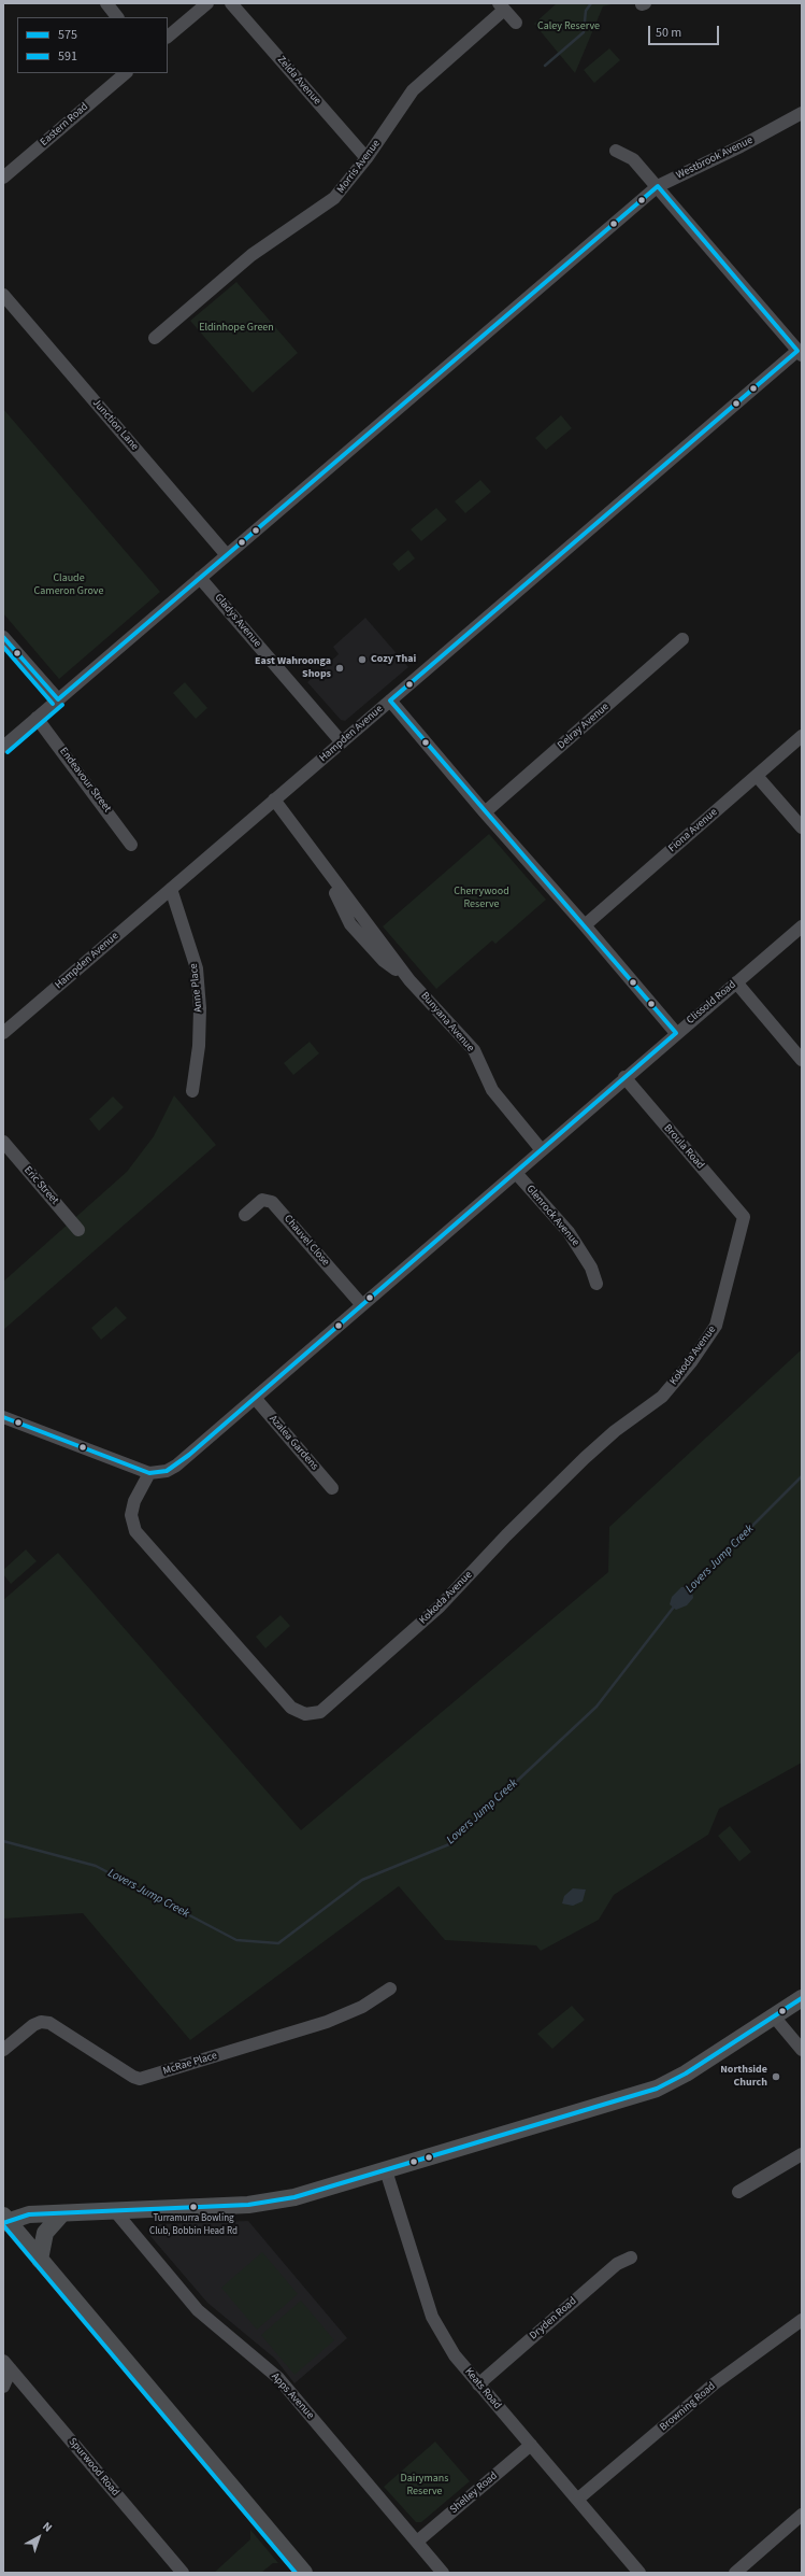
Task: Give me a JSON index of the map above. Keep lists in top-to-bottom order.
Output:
{
  "streets": {
    "street": [
      "Zelda Avenue",
      "Eastern Road",
      "Westbrook Avenue",
      "Morris Avenue",
      "Junction Lane",
      "Gladys Avenue",
      "Delray Avenue",
      "Hampden Avenue",
      "Endeavour Street",
      "Fiona Avenue",
      "Anne Place",
      "Clissold Road",
      "Bunyana Avenue",
      "Broula Road",
      "Eric Street",
      "Glenrock Avenue",
      "Chauvel Close",
      "Kokoda Avenue",
      "Azalea Gardens",
      "McRae Place",
      "Dryden Road",
      "Keats Road",
      "Apps Avenue",
      "Browning Road",
      "Spurwood Road",
      "Shelley Road"
    ]
  },
  "crossings": [
    ["Zelda Avenue", "Morris Avenue"],
    ["Westbrook Avenue", "Junction Lane"],
    ["Westbrook Avenue", "Gladys Avenue"],
    ["Westbrook Avenue", "Endeavour Street"],
    ["Gladys Avenue", "Hampden Avenue"],
    ["Hampden Avenue", "Anne Place"],
    ["Hampden Avenue", "Bunyana Avenue"],
    ["Clissold Road", "Bunyana Avenue"],
    ["Clissold Road", "Broula Road"],
    ["Clissold Road", "Glenrock Avenue"],
    ["Clissold Road", "Chauvel Close"],
    ["Clissold Road", "Kokoda Avenue"],
    ["Clissold Road", "Azalea Gardens"],
    ["Broula Road", "Kokoda Avenue"],
    ["Dryden Road", "Keats Road"],
    ["Keats Road", "Browning Road"],
    ["Keats Road", "Shelley Road"],
    ["Apps Avenue", "Shelley Road"]
  ],
  "water": ["Lovers Jump Creek"],
  "parks": [
    "Caley Reserve",
    "Eldinhope Green",
    "Claude Cameron Grove",
    "Cherrywood Reserve",
    "Dairymans Reserve"
  ],
  "places": [
    "Cozy Thai",
    "East Wahroonga Shops",
    "Northside Church",
    "Turramurra Bowling Club, Bobbin Head Rd"
  ],
  "lines": ["transit line 575", "transit line 591"],
  "legend": ["575", "591"],
  "scale_bar": "50 m",
  "north": "top right"
}
